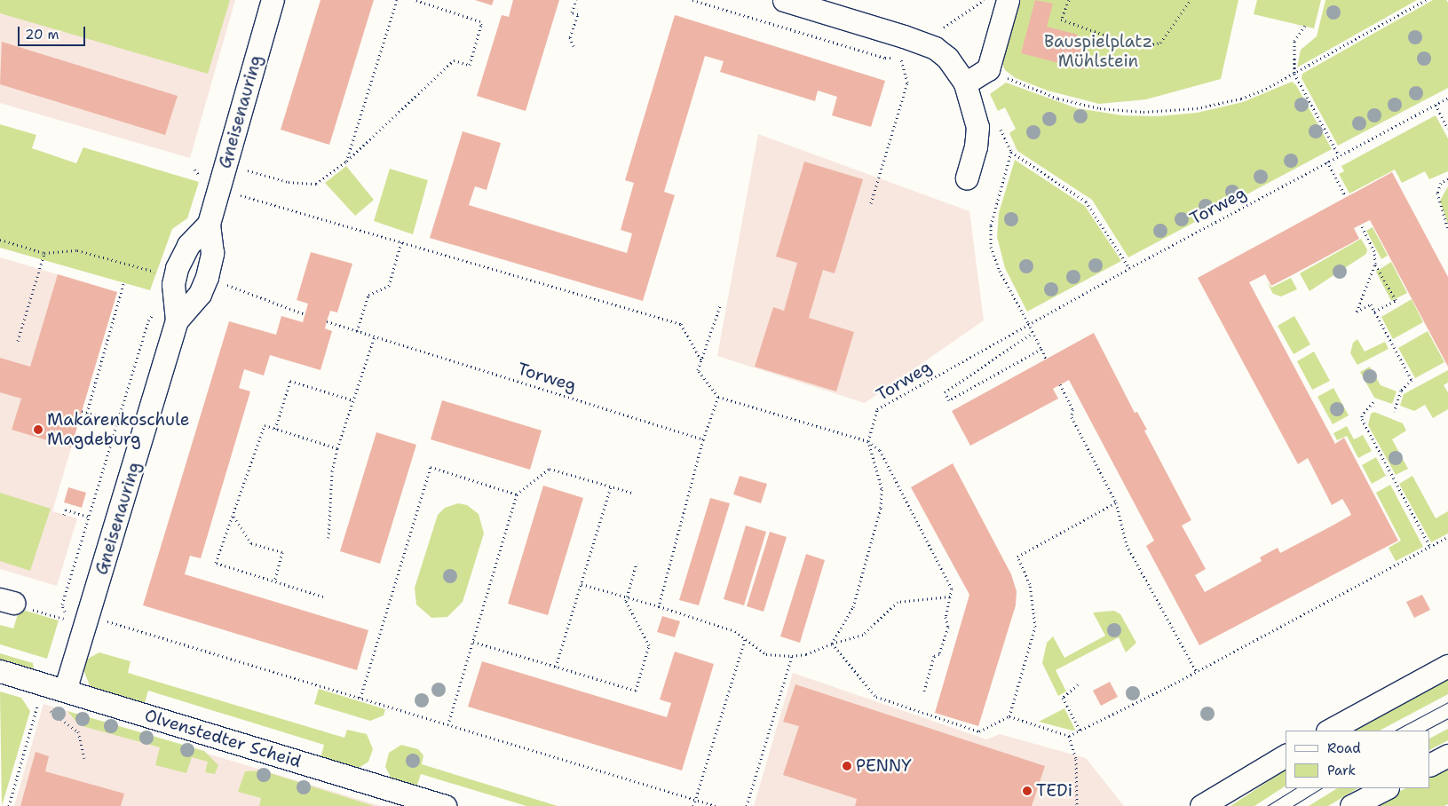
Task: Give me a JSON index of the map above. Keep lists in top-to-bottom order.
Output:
{
  "streets": {
    "street": ["Gneisenauring", "Olvenstedter Scheid"],
    "path": ["Torweg"]
  },
  "crossings": [
    ["Gneisenauring", "Olvenstedter Scheid"]
  ],
  "parks": ["Bauspielplatz Mühlstein"],
  "places": ["Makarenkoschule Magdeburg", "PENNY", "TEDi"],
  "legend": ["Road", "Park"],
  "scale_bar": "20 m"
}
